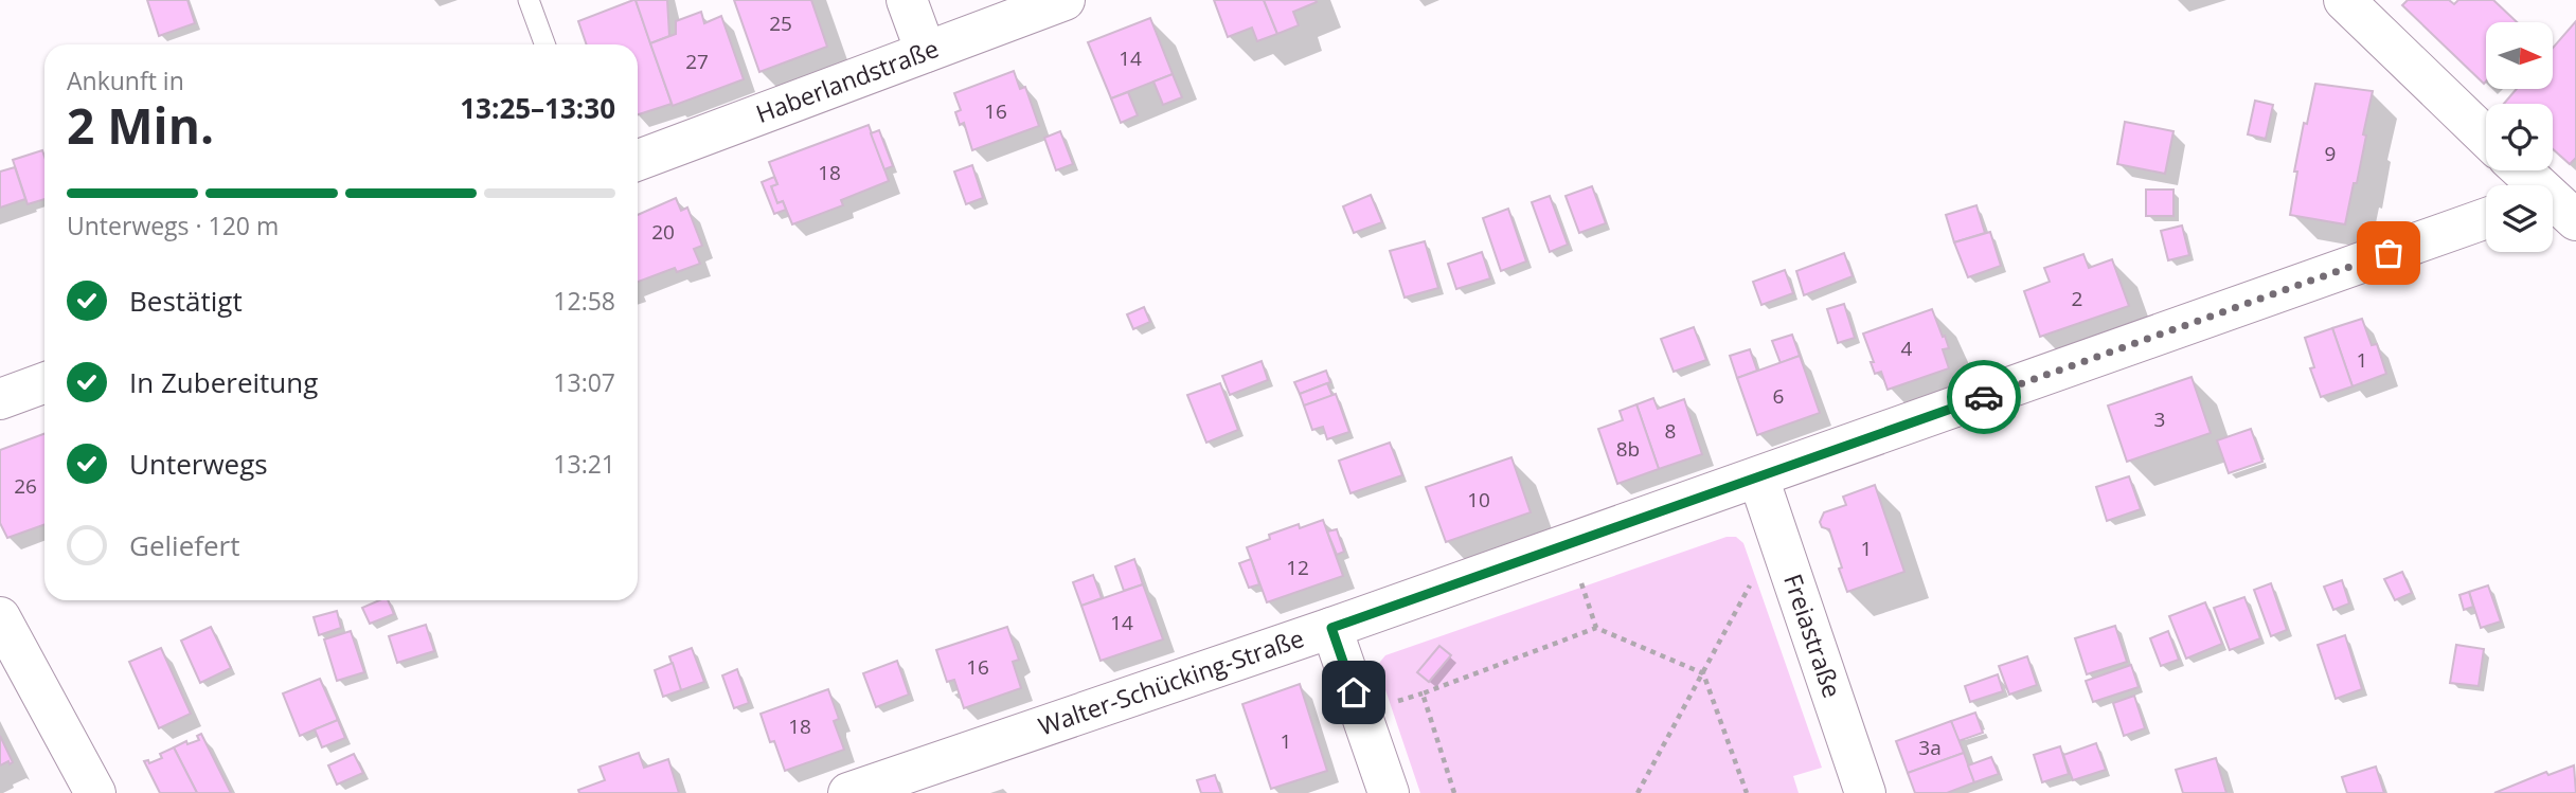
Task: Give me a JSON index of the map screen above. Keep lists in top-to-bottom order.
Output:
{
  "streets": {
    "street": ["Haberlandstraße", "Freiastraße", "Walter-Schücking-Straße"]
  },
  "crossings": [
    ["Freiastraße", "Walter-Schücking-Straße"]
  ],
  "house_numbers": [
    "25",
    "14",
    "27",
    "16",
    "9",
    "18",
    "20",
    "2",
    "4",
    "1",
    "6",
    "3",
    "8",
    "8b",
    "26",
    "10",
    "1",
    "12",
    "14",
    "16",
    "18",
    "1",
    "3a"
  ],
  "north": "right",
  "page": {
    "heading": ["2 Min.", "Ankunft in", "13:25–13:30"],
    "bar": "Unterwegs · 120 m",
    "list": [
      ["Bestätigt", "12:58"],
      ["In Zubereitung", "13:07"],
      ["Unterwegs", "13:21"],
      "Geliefert"
    ]
  }
}
